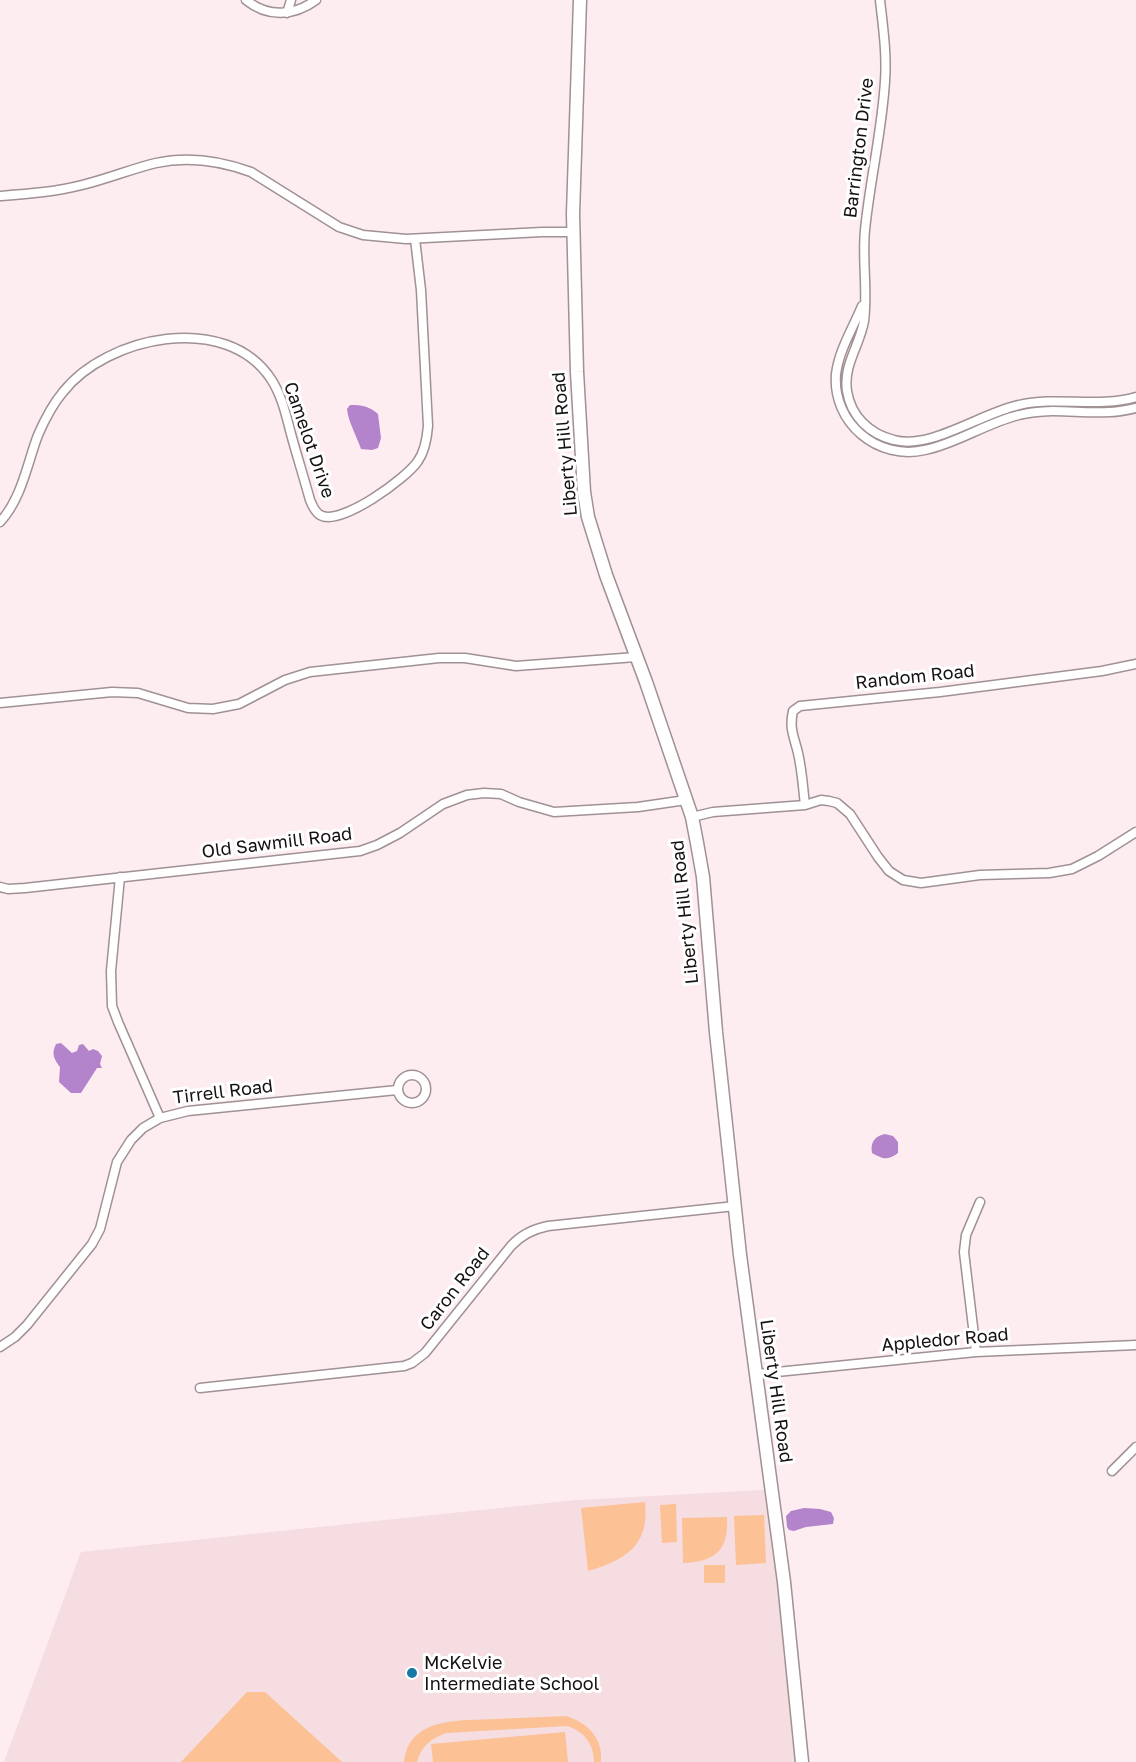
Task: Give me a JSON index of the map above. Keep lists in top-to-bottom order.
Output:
{
  "streets": {
    "street": [
      "Barrington Drive",
      "Camelot Drive",
      "Liberty Hill Road",
      "Random Road",
      "Old Sawmill Road",
      "Tirrell Road",
      "Caron Road",
      "Appledor Road"
    ]
  },
  "crossings": [
    ["Liberty Hill Road", "Old Sawmill Road"],
    ["Liberty Hill Road", "Caron Road"],
    ["Liberty Hill Road", "Appledor Road"]
  ],
  "places": ["McKelvie Intermediate School"]
}
